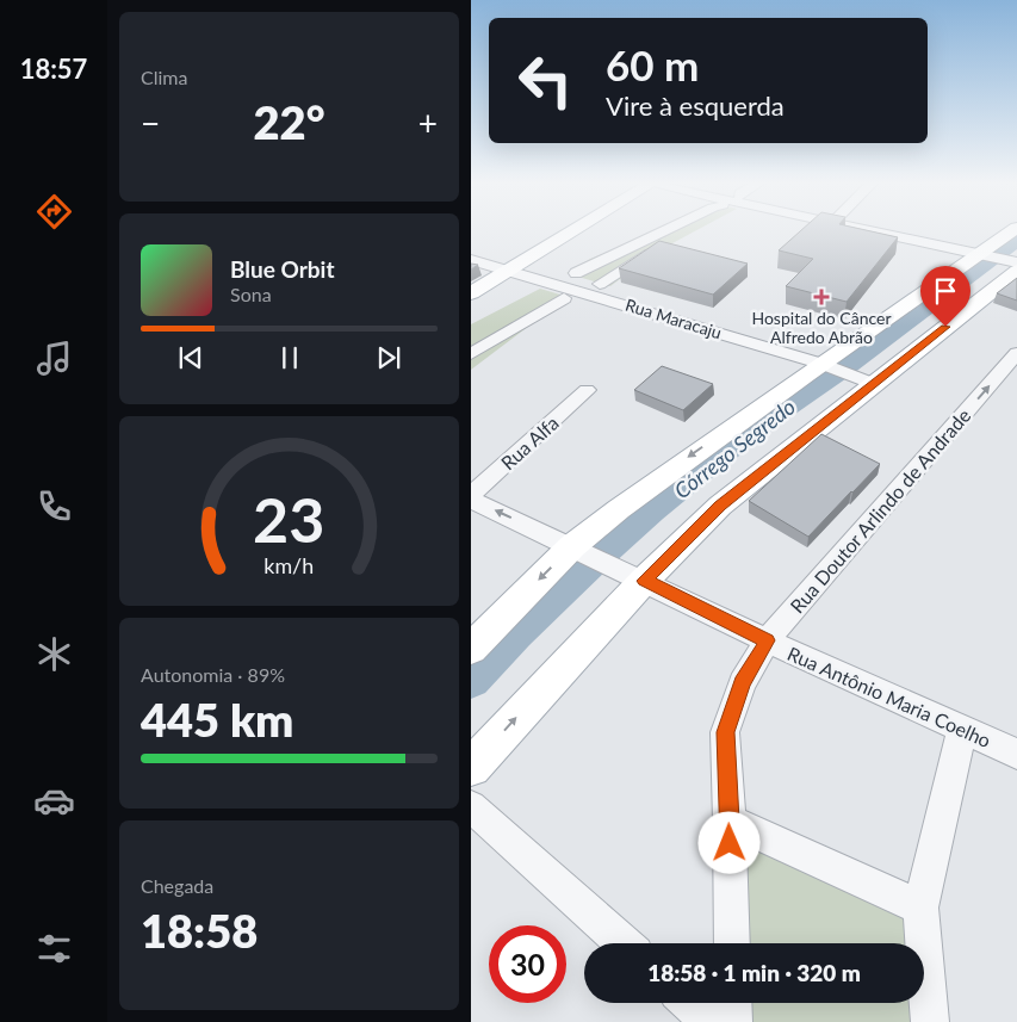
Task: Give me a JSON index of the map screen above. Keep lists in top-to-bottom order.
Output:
{
  "streets": {
    "street": [
      "Rua Maracaju",
      "Rua Alfa",
      "Rua Doutor Arlindo de Andrade",
      "Rua Antônio Maria Coelho"
    ]
  },
  "crossings": [
    ["Rua Alfa", "Rua Antônio Maria Coelho"],
    ["Rua Doutor Arlindo de Andrade", "Rua Antônio Maria Coelho"]
  ],
  "one_way": ["Rua Doutor Arlindo de Andrade"],
  "water": ["Córrego Segredo"],
  "places": {
    "health": ["Hospital do Câncer Alfredo Abrão"]
  },
  "page": {
    "tabs": "18:57",
    "tile": [
      "Clima",
      ["Autonomia · 89%", "445 km"],
      ["Chegada", "18:58"]
    ],
    "turn": ["60 m", "Vire à esquerda"],
    "heat": ["−", "22°", "+"],
    "song": ["Blue Orbit", "Sona"],
    "limit": "30",
    "trip": "18:58 · 1 min · 320 m",
    "gauge": ["23", "km/h"]
  }
}
